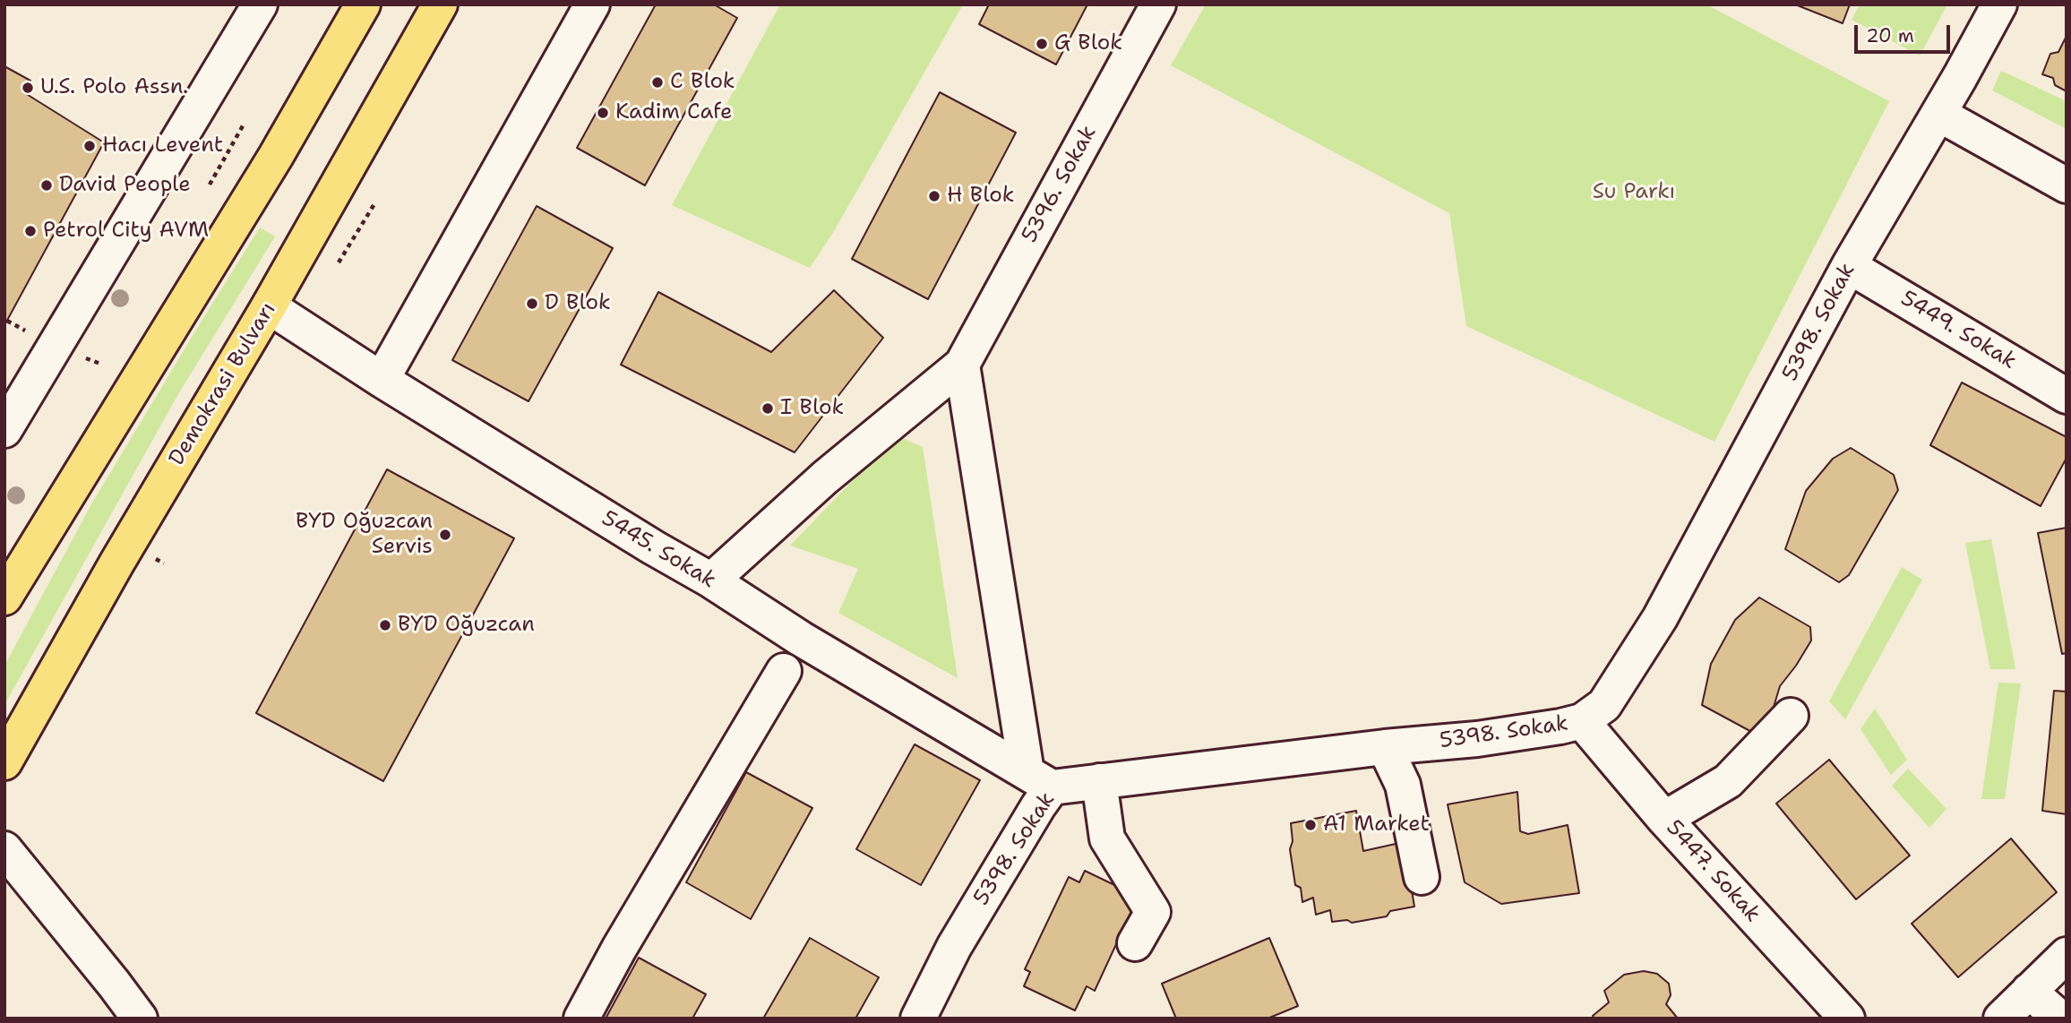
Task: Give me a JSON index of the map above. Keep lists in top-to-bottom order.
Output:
{
  "streets": {
    "highway": ["Demokrasi Bulvarı"],
    "street": [
      "5396. Sokak",
      "5398. Sokak",
      "5449. Sokak",
      "5445. Sokak",
      "5447. Sokak"
    ]
  },
  "crossings": [
    ["5398. Sokak", "5449. Sokak"],
    ["5398. Sokak", "5445. Sokak"],
    ["5398. Sokak", "5447. Sokak"],
    ["Demokrasi Bulvarı", "5445. Sokak"]
  ],
  "parks": ["Su Parkı"],
  "places": [
    "G Blok",
    "C Blok",
    "U.S. Polo Assn.",
    "Kadim Cafe",
    "Hacı Levent",
    "David People",
    "H Blok",
    "Petrol City AVM",
    "D Blok",
    "I Blok",
    "BYD Oğuzcan Servis",
    "BYD Oğuzcan",
    "A1 Market"
  ],
  "scale_bar": "20 m"
}
